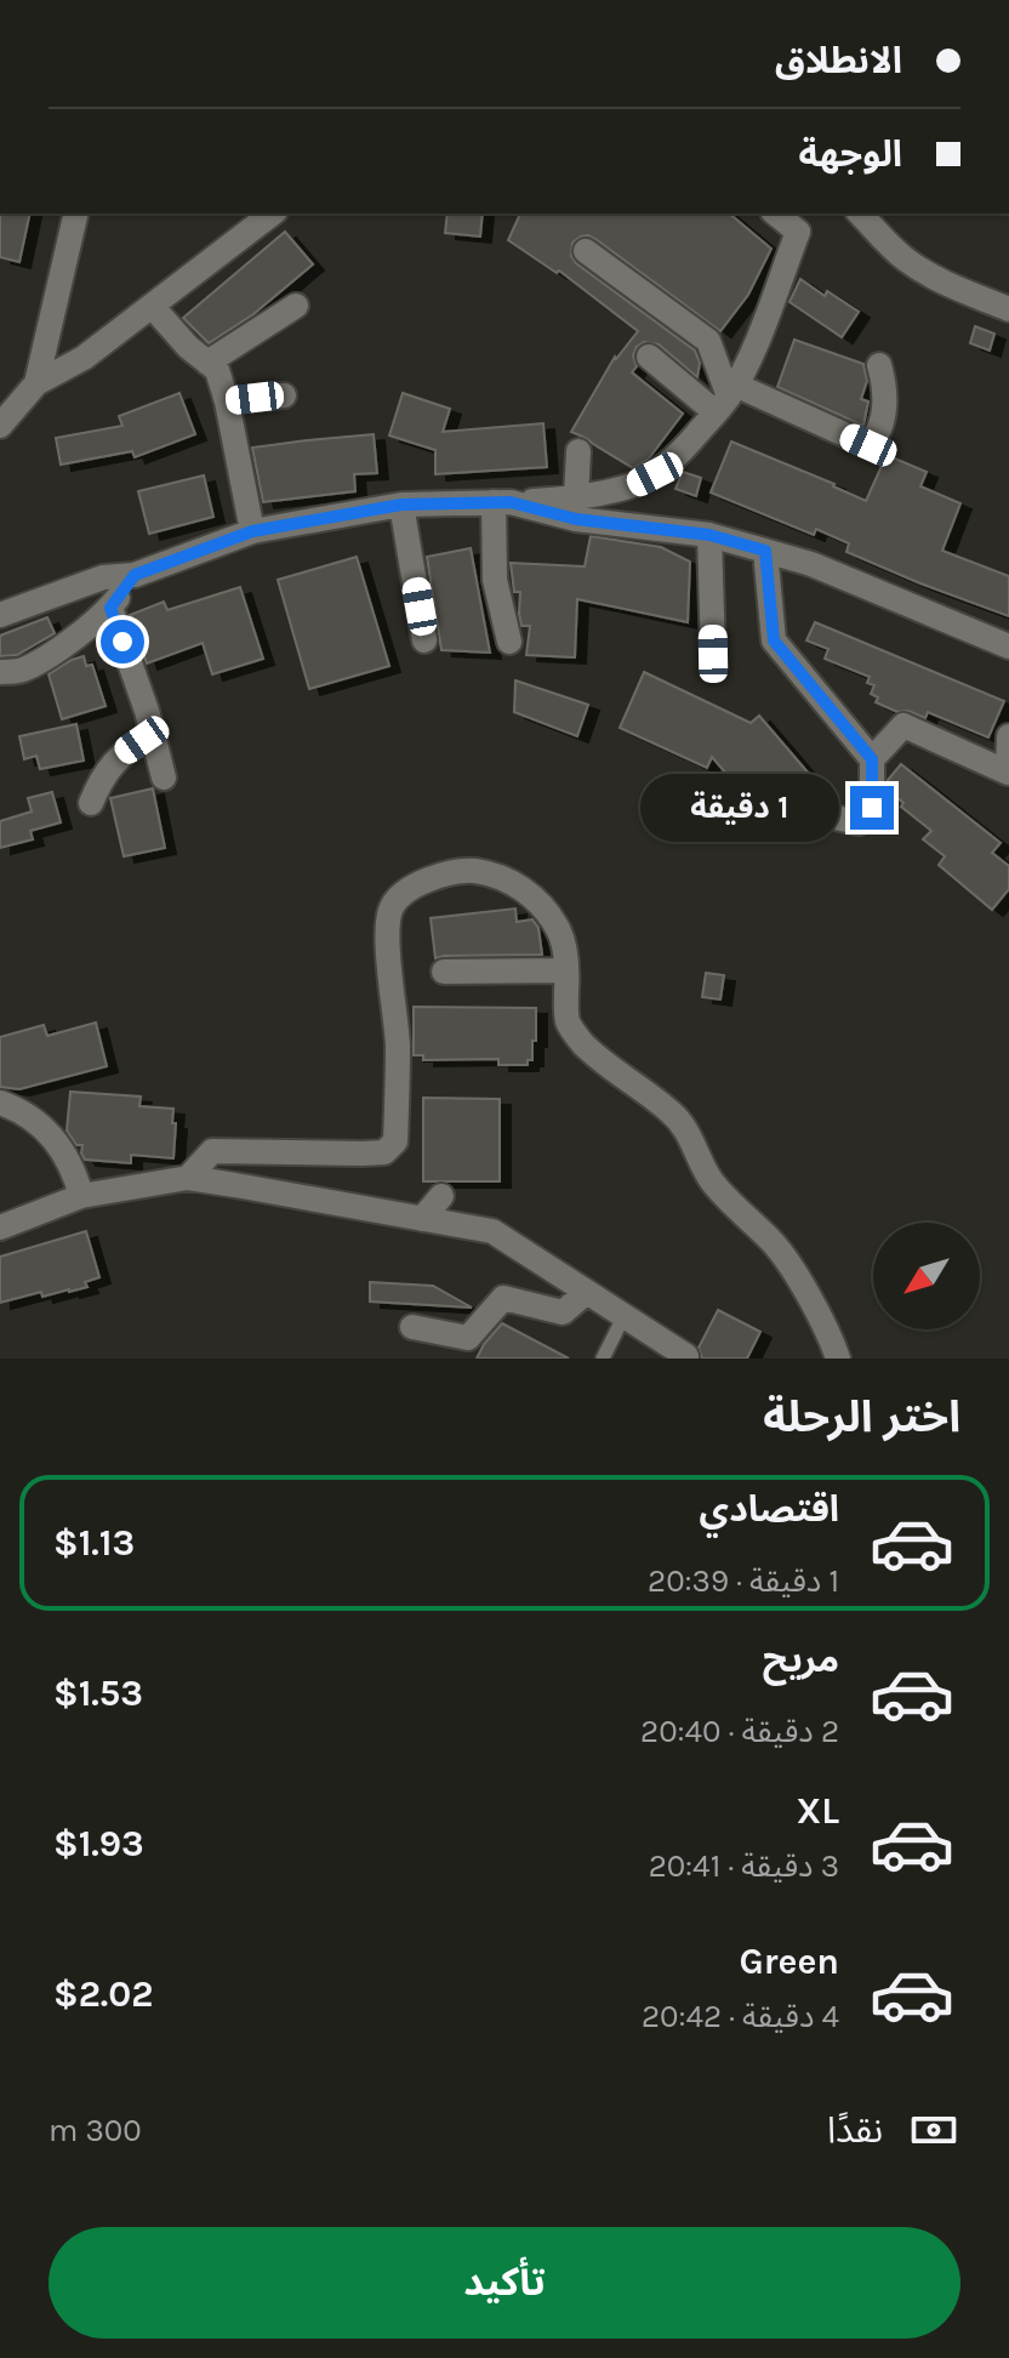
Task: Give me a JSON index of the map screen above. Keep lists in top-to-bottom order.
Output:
{
  "north": "bottom left",
  "page": {
    "banner": ["الانطلاق", "الوجهة"],
    "bubble": "1 دقيقة",
    "heading": "اختر الرحلة",
    "list": [
      {
        "name": "اقتصادي",
        "note": "1 دقيقة · 20:39",
        "value": "$1.13"
      },
      {
        "name": "مريح",
        "note": "2 دقيقة · 20:40",
        "value": "$1.53"
      },
      {
        "name": "XL",
        "note": "3 دقيقة · 20:41",
        "value": "$1.93"
      },
      {
        "name": "Green",
        "note": "4 دقيقة · 20:42",
        "value": "$2.02"
      }
    ],
    "pay": ["نقدًا", "300 m"],
    "buttons": "تأكيد"
  }
}
